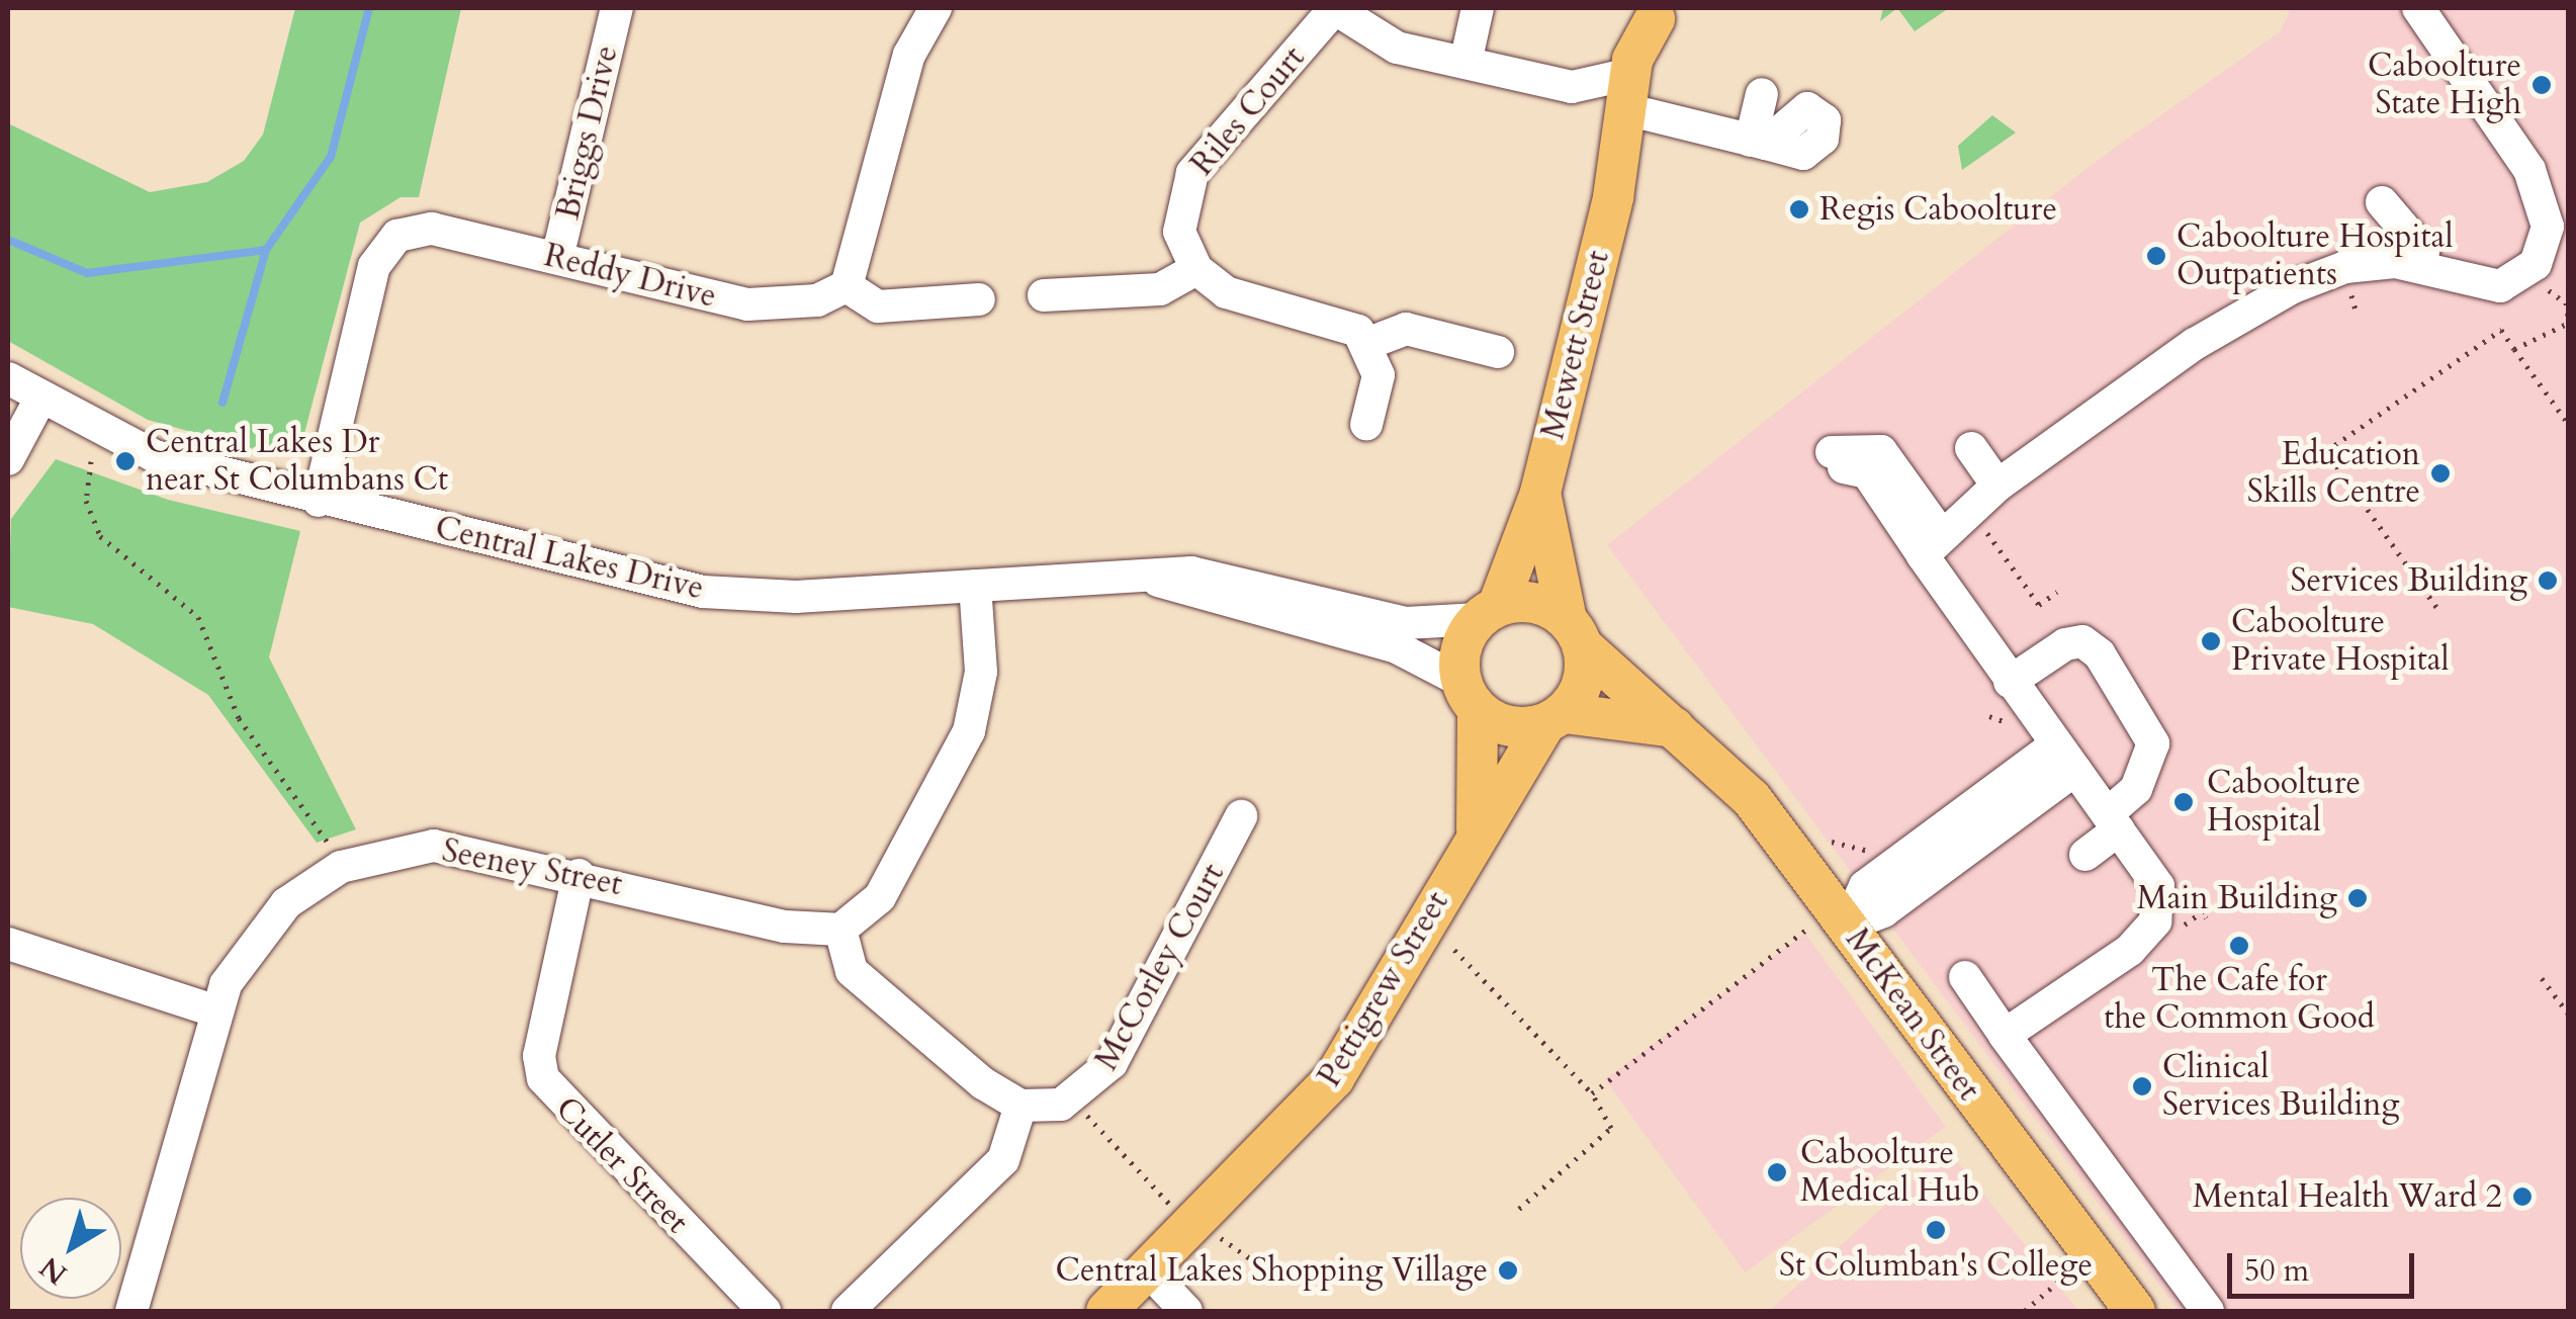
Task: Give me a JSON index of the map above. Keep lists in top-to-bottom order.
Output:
{
  "streets": {
    "main road": ["Mewett Street", "Pettigrew Street", "McKean Street"],
    "street": [
      "Riles Court",
      "Briggs Drive",
      "Reddy Drive",
      "Central Lakes Drive",
      "Seeney Street",
      "McCorley Court",
      "Cutler Street"
    ]
  },
  "crossings": [
    ["Briggs Drive", "Reddy Drive"],
    ["Reddy Drive", "Central Lakes Drive"],
    ["Mewett Street", "Central Lakes Drive"],
    ["Mewett Street", "Pettigrew Street"],
    ["Mewett Street", "McKean Street"],
    ["Central Lakes Drive", "Pettigrew Street"],
    ["Central Lakes Drive", "McKean Street"],
    ["Seeney Street", "Cutler Street"],
    ["Pettigrew Street", "McKean Street"]
  ],
  "places": [
    "Caboolture State High",
    "Regis Caboolture",
    "Caboolture Hospital Outpatients",
    "Central Lakes Dr near St Columbans Ct",
    "Education Skills Centre",
    "Services Building",
    "Caboolture Private Hospital",
    "Caboolture Hospital",
    "Main Building",
    "The Cafe for the Common Good",
    "Clinical Services Building",
    "Caboolture Medical Hub",
    "Mental Health Ward 2",
    "St Columban's College",
    "Central Lakes Shopping Village"
  ],
  "scale_bar": "50 m",
  "north": "bottom left"
}
